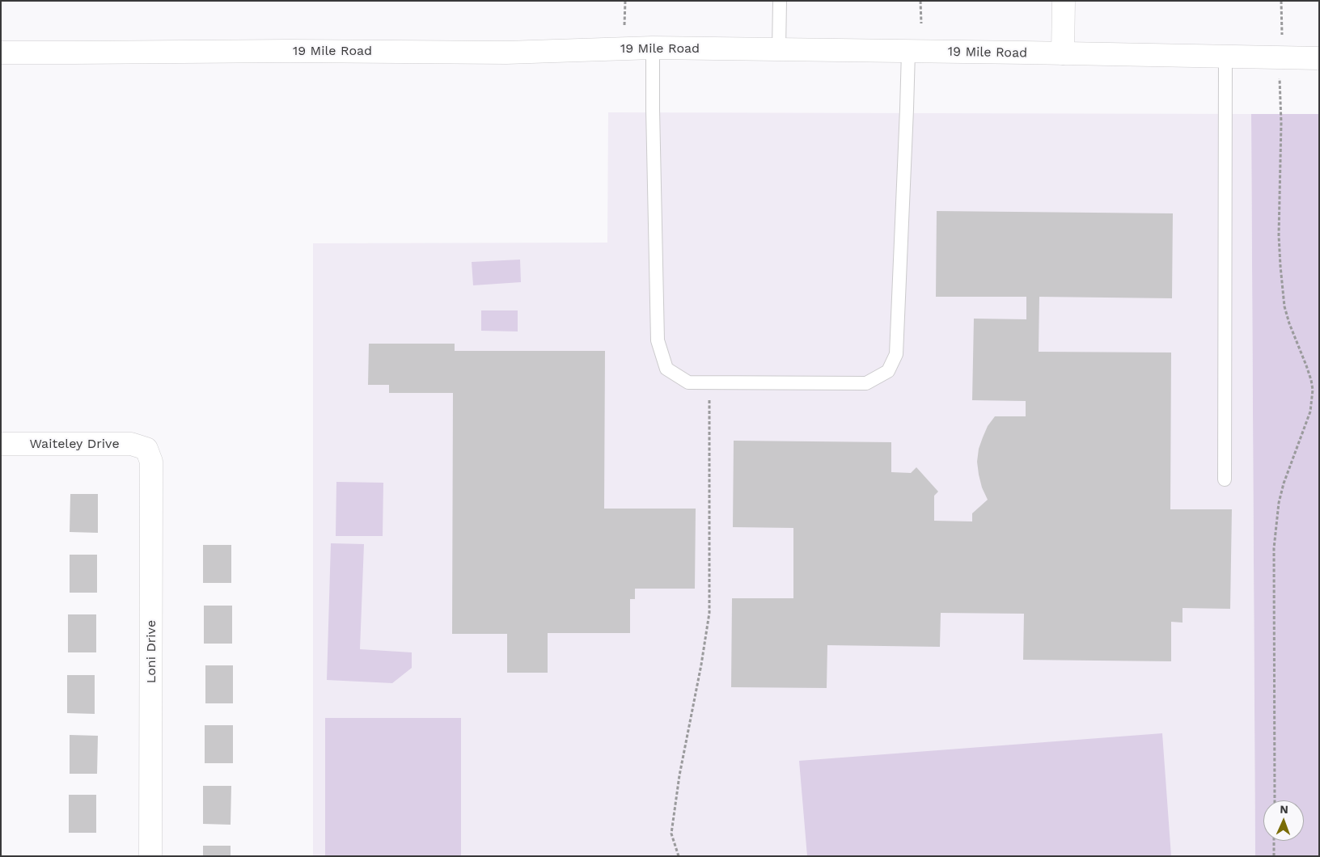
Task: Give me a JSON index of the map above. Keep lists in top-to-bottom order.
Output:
{
  "streets": {
    "street": ["19 Mile Road", "Waiteley Drive", "Loni Drive"]
  },
  "crossings": [
    ["Waiteley Drive", "Loni Drive"]
  ],
  "north": "top"
}
